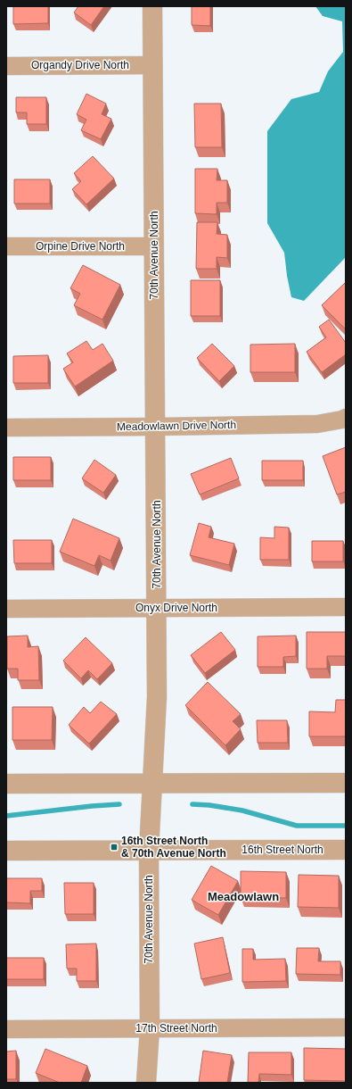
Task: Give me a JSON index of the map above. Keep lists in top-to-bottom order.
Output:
{
  "streets": {
    "street": [
      "Organdy Drive North",
      "Orpine Drive North",
      "70th Avenue North",
      "Meadowlawn Drive North",
      "Onyx Drive North",
      "16th Street North",
      "17th Street North"
    ]
  },
  "crossings": [
    ["Organdy Drive North", "70th Avenue North"],
    ["Orpine Drive North", "70th Avenue North"],
    ["70th Avenue North", "Meadowlawn Drive North"],
    ["70th Avenue North", "Onyx Drive North"],
    ["70th Avenue North", "16th Street North"],
    ["70th Avenue North", "17th Street North"]
  ],
  "districts": ["Meadowlawn"],
  "places": {
    "transit": ["16th Street North & 70th Avenue North"]
  }
}
